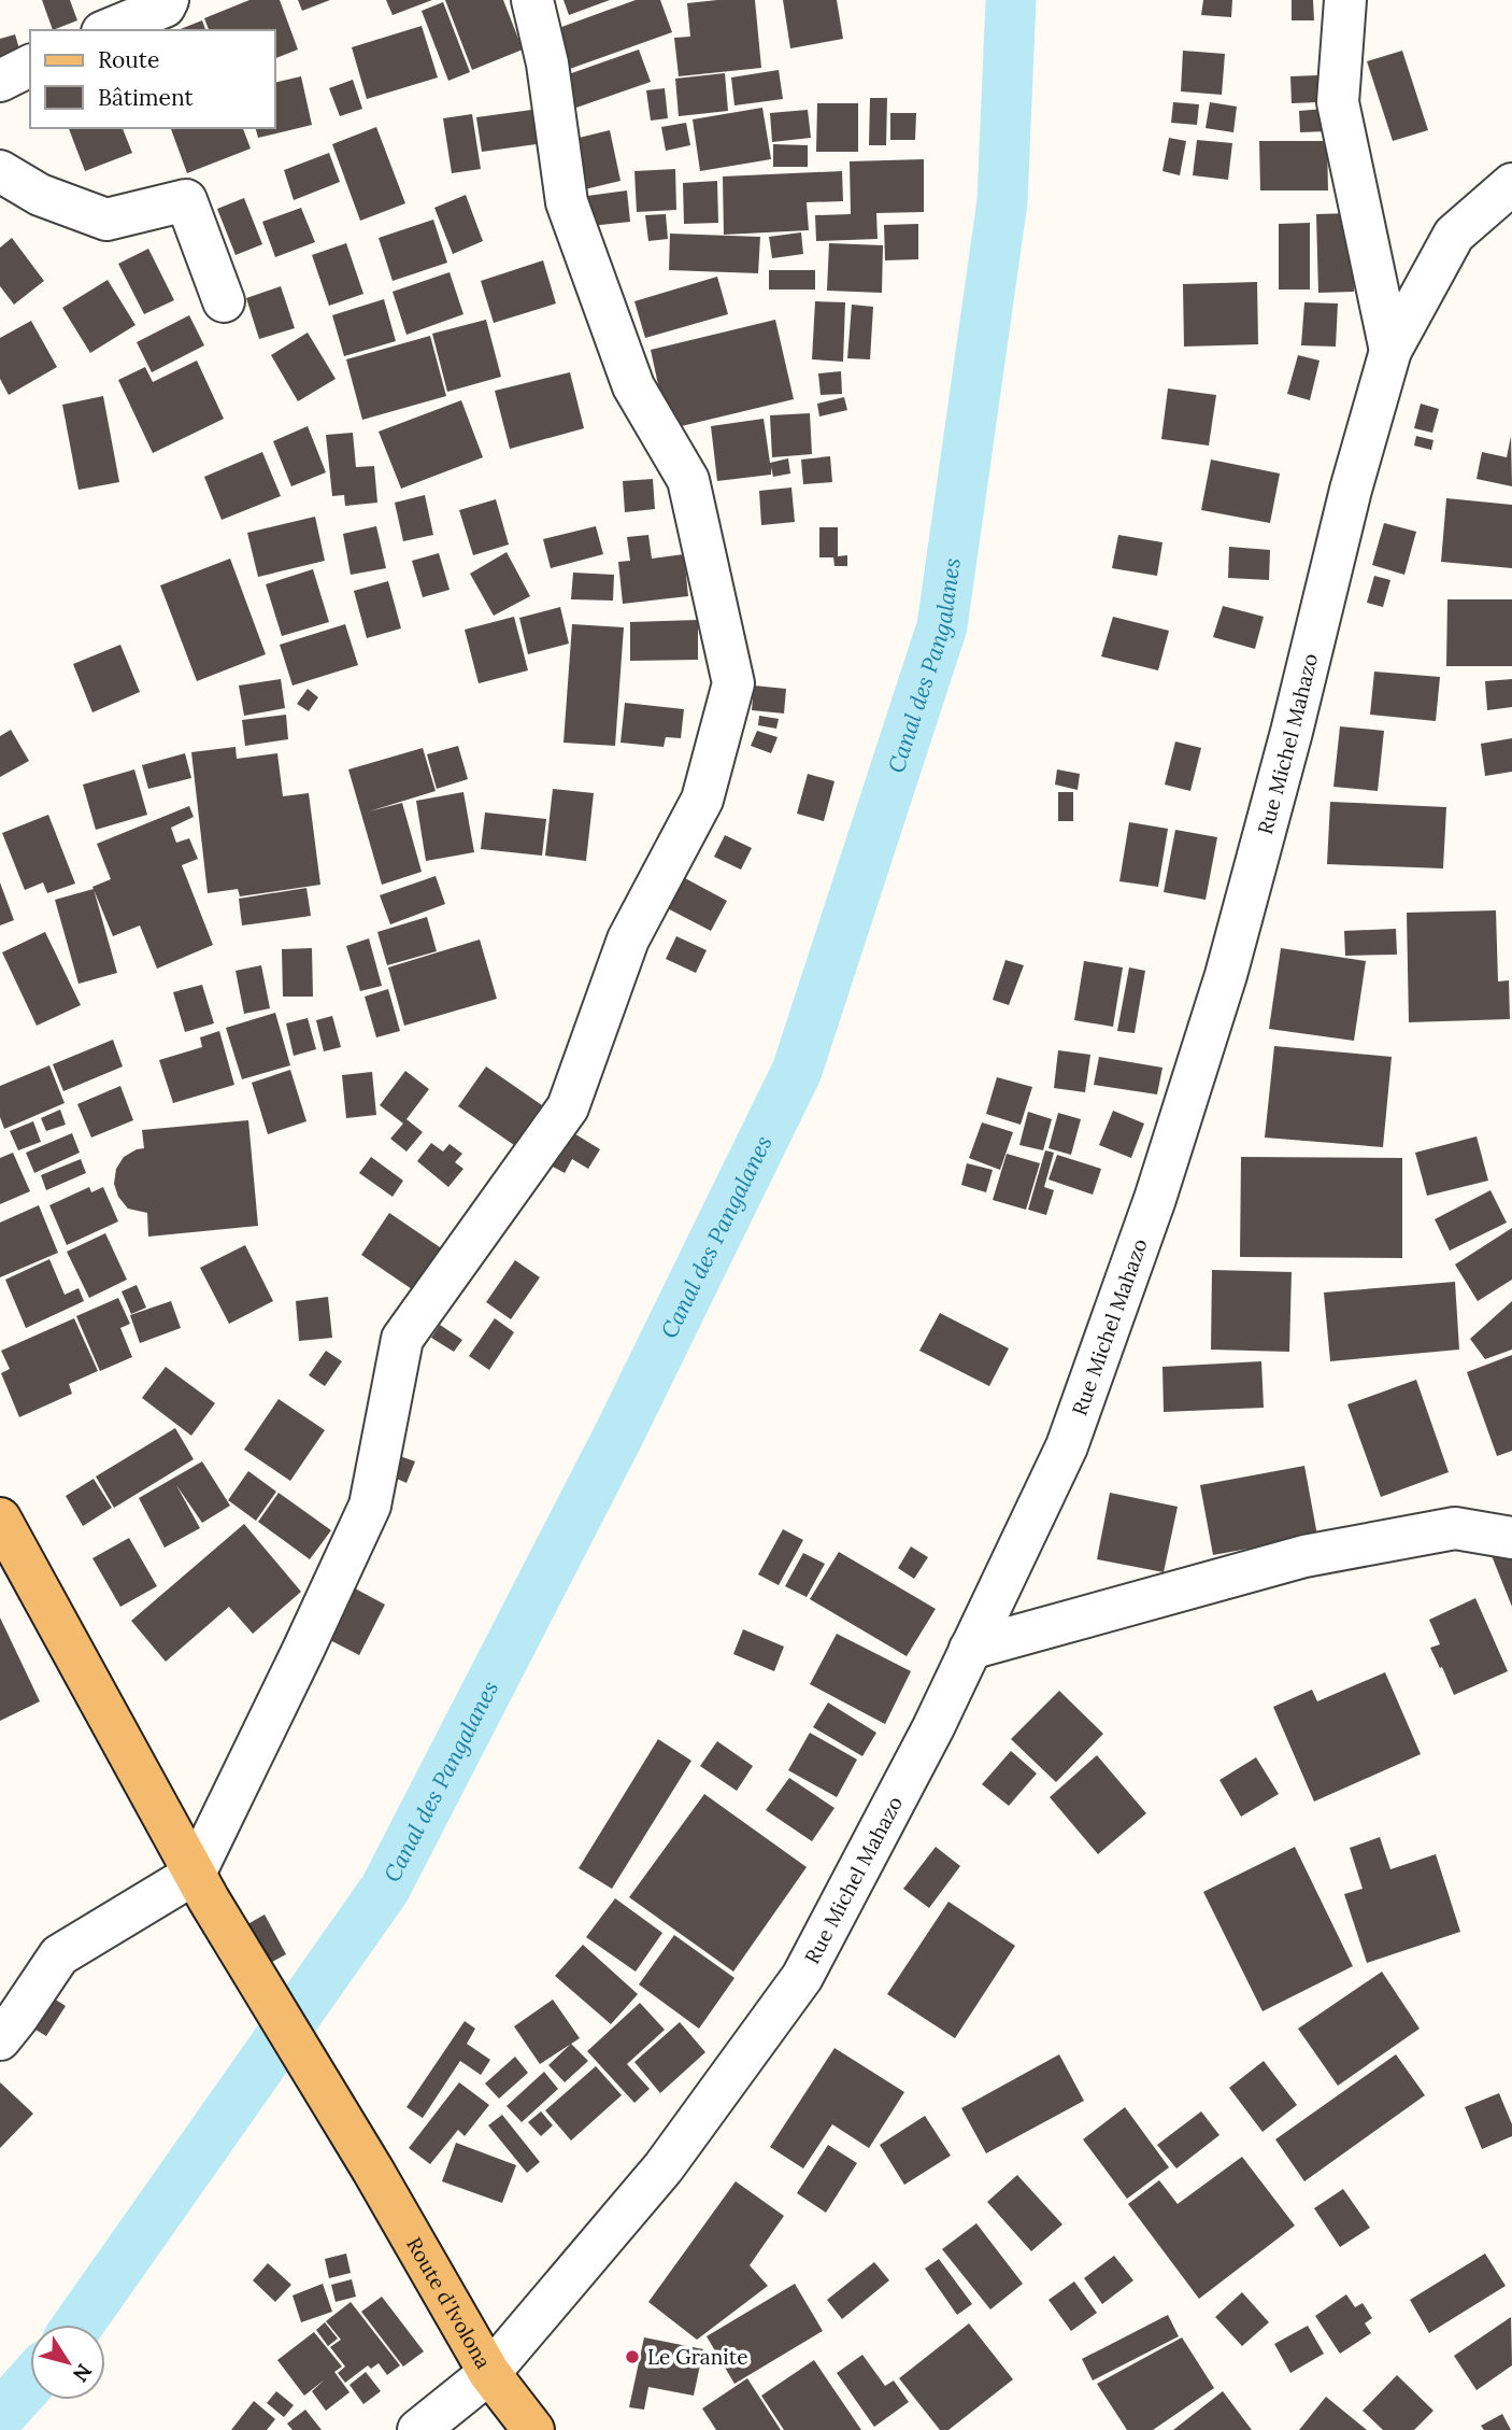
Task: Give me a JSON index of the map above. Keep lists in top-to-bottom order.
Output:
{
  "streets": {
    "main road": ["Route d'Ivolona"],
    "street": ["Rue Michel Mahazo"]
  },
  "crossings": [
    ["Rue Michel Mahazo", "Route d'Ivolona"]
  ],
  "water": ["Canal des Pangalanes"],
  "places": ["Le Granite"],
  "legend": ["Route", "Bâtiment"],
  "north": "bottom right"
}
